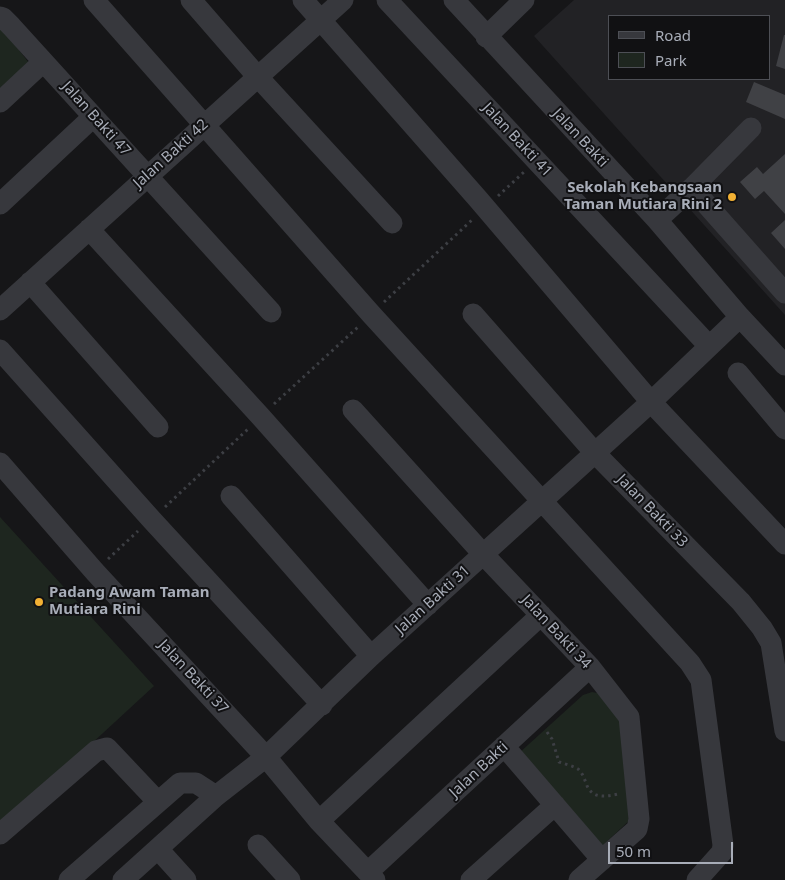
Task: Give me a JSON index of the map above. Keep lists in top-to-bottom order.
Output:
{
  "streets": {
    "street": [
      "Jalan Bakti 47",
      "Jalan Bakti",
      "Jalan Bakti 41",
      "Jalan Bakti 42",
      "Jalan Bakti 33",
      "Jalan Bakti 31",
      "Jalan Bakti 34",
      "Jalan Bakti 37"
    ]
  },
  "crossings": [
    ["Jalan Bakti 47", "Jalan Bakti 42"],
    ["Jalan Bakti", "Jalan Bakti 31"],
    ["Jalan Bakti", "Jalan Bakti 34"],
    ["Jalan Bakti", "Jalan Bakti 37"],
    ["Jalan Bakti 41", "Jalan Bakti 31"],
    ["Jalan Bakti 33", "Jalan Bakti 31"],
    ["Jalan Bakti 31", "Jalan Bakti 34"],
    ["Jalan Bakti 31", "Jalan Bakti 37"]
  ],
  "places": ["Sekolah Kebangsaan Taman Mutiara Rini 2", "Padang Awam Taman Mutiara Rini"],
  "legend": ["Road", "Park"],
  "scale_bar": "50 m"
}
